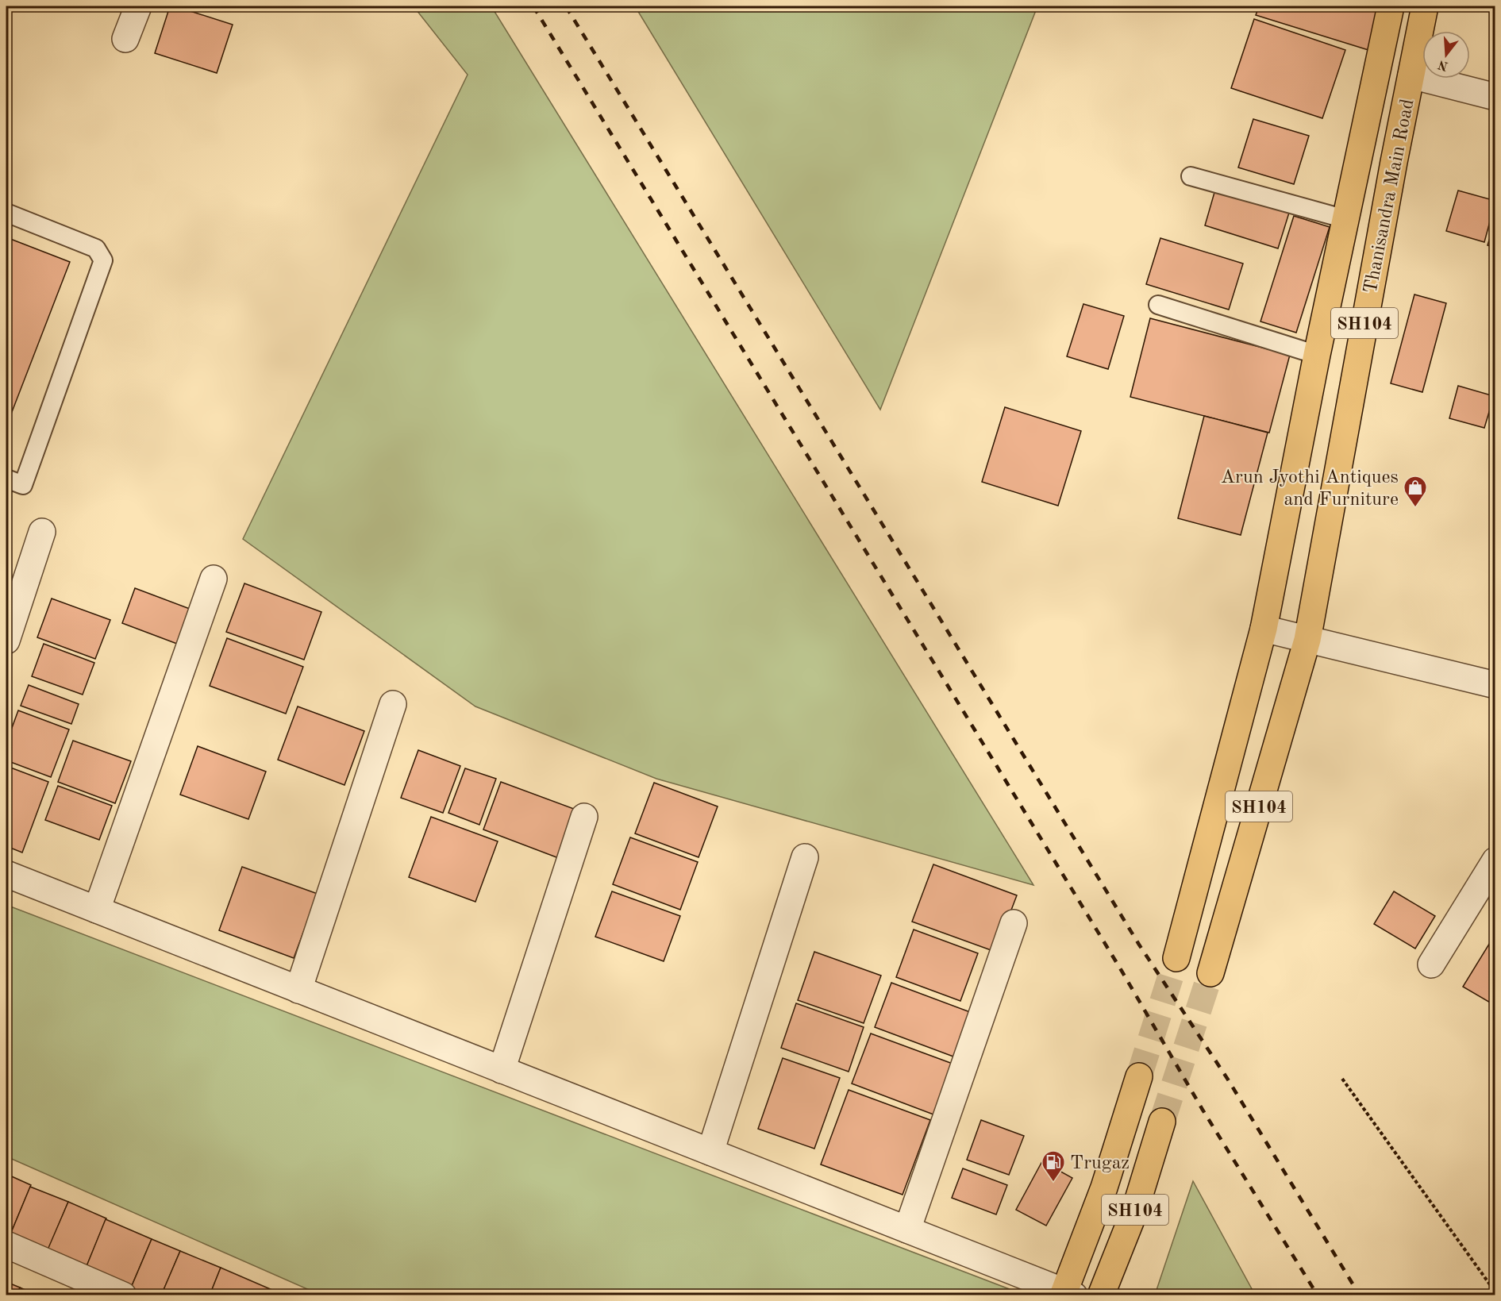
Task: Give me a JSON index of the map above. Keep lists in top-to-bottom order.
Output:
{
  "streets": {
    "main road": ["Thanisandra Main Road", "SH104"]
  },
  "crossings": [
    ["Thanisandra Main Road", "SH104"]
  ],
  "places": {
    "shop": ["Arun Jyothi Antiques and Furniture"],
    "fuel station": ["Trugaz"]
  },
  "north": "bottom"
}
